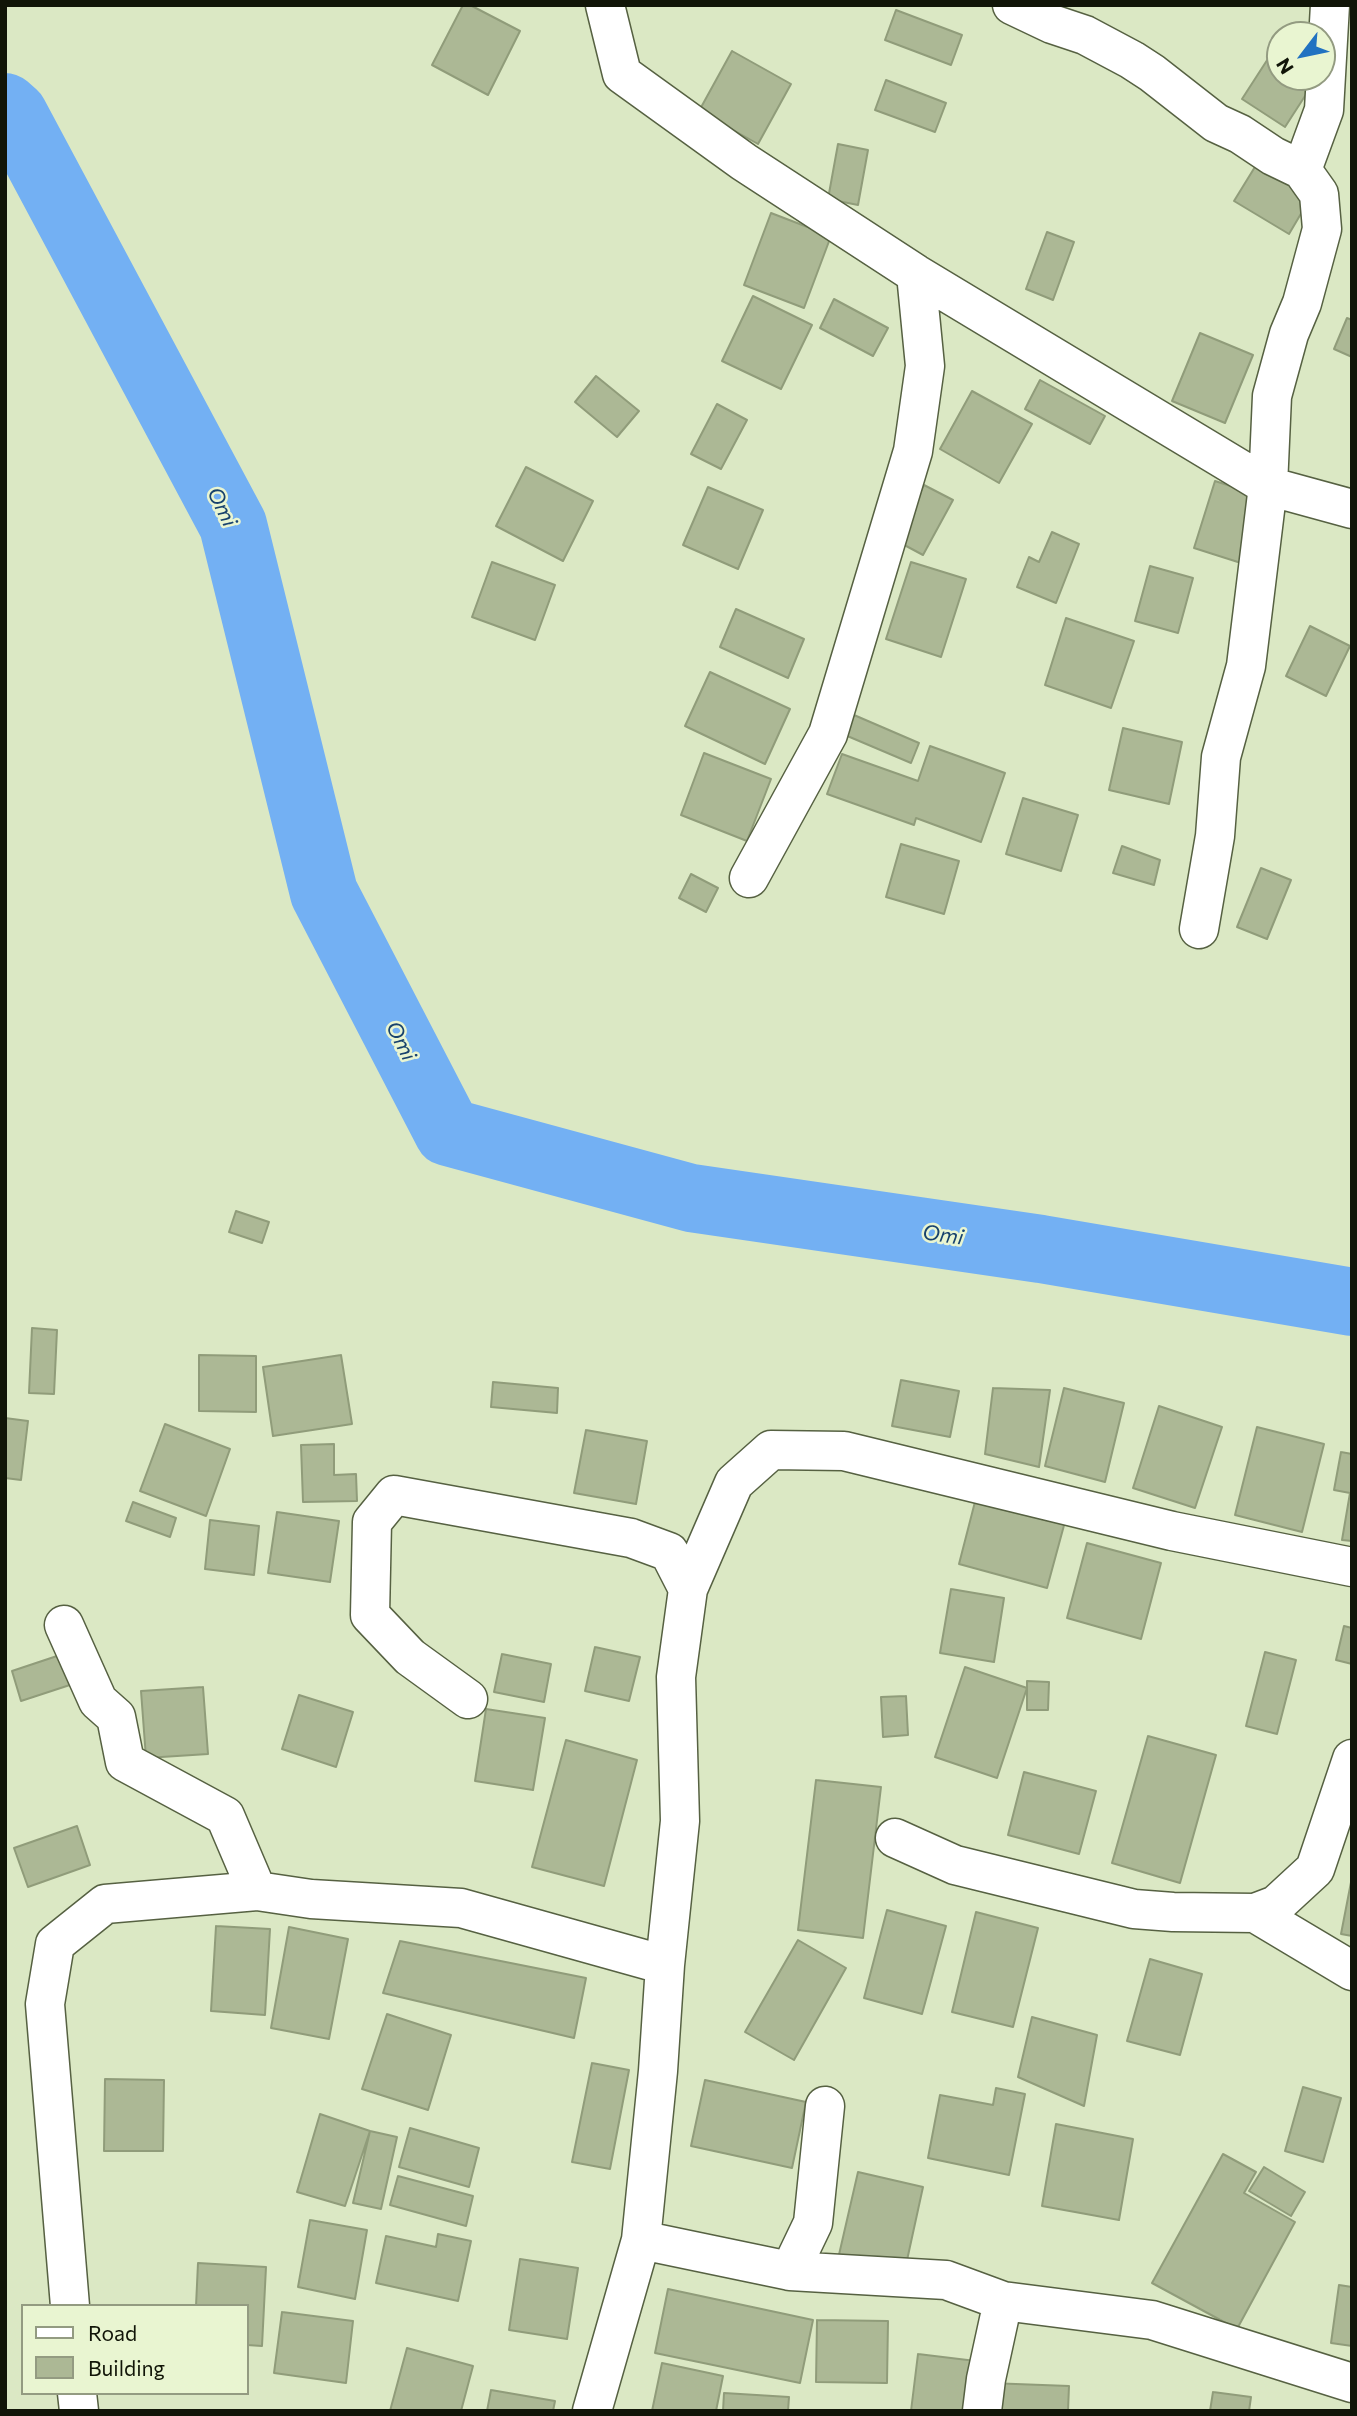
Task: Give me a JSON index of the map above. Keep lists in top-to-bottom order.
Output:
{
  "water": ["Omi"],
  "legend": ["Road", "Building"],
  "north": "bottom left"
}
